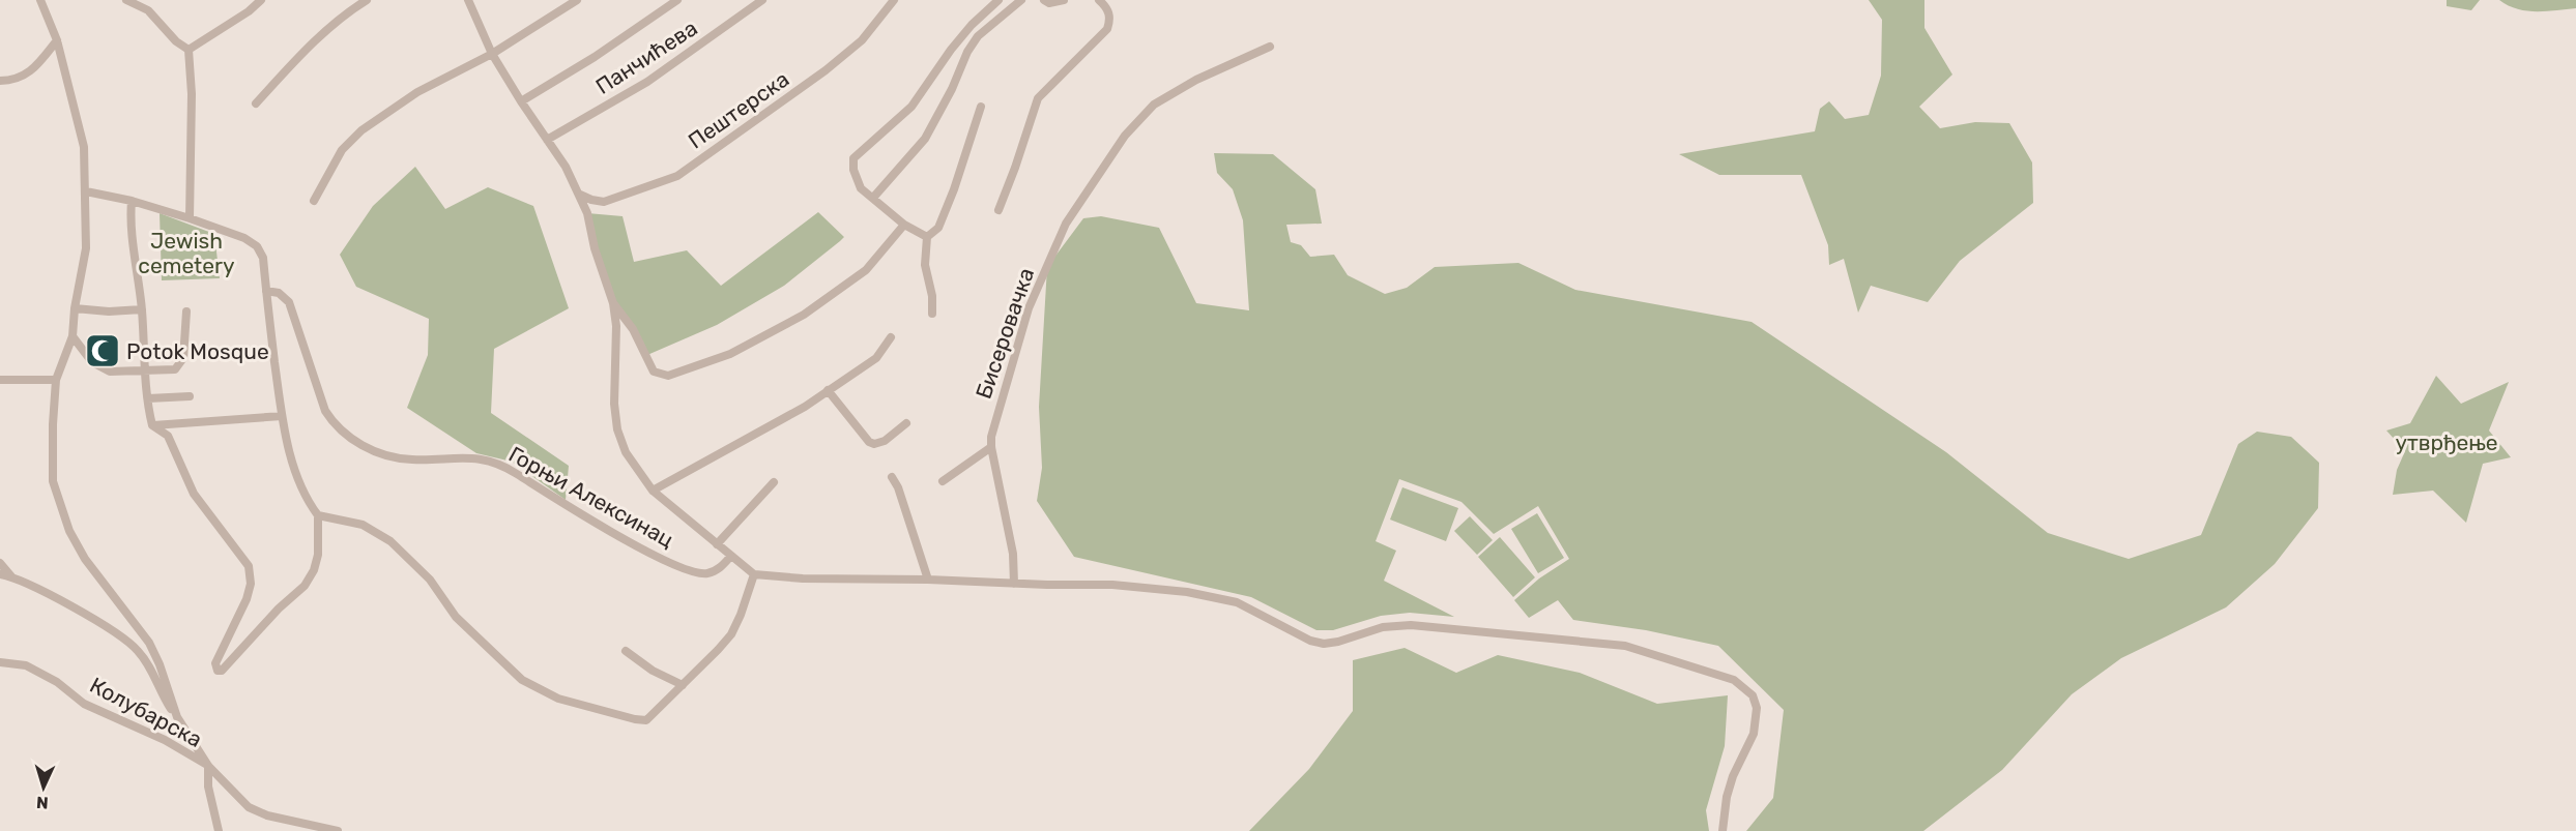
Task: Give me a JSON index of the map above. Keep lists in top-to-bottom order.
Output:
{
  "streets": {
    "street": [
      "Панчићева",
      "Пештерска",
      "Бисеровачка",
      "Горњи Алексинац",
      "Колубарска"
    ]
  },
  "crossings": [
    ["Панчићева", "Горњи Алексинац"],
    ["Пештерска", "Горњи Алексинац"]
  ],
  "parks": ["Jewish cemetery", "утврђење"],
  "places": {
    "mosque": ["Potok Mosque"]
  },
  "north": "bottom"
}
